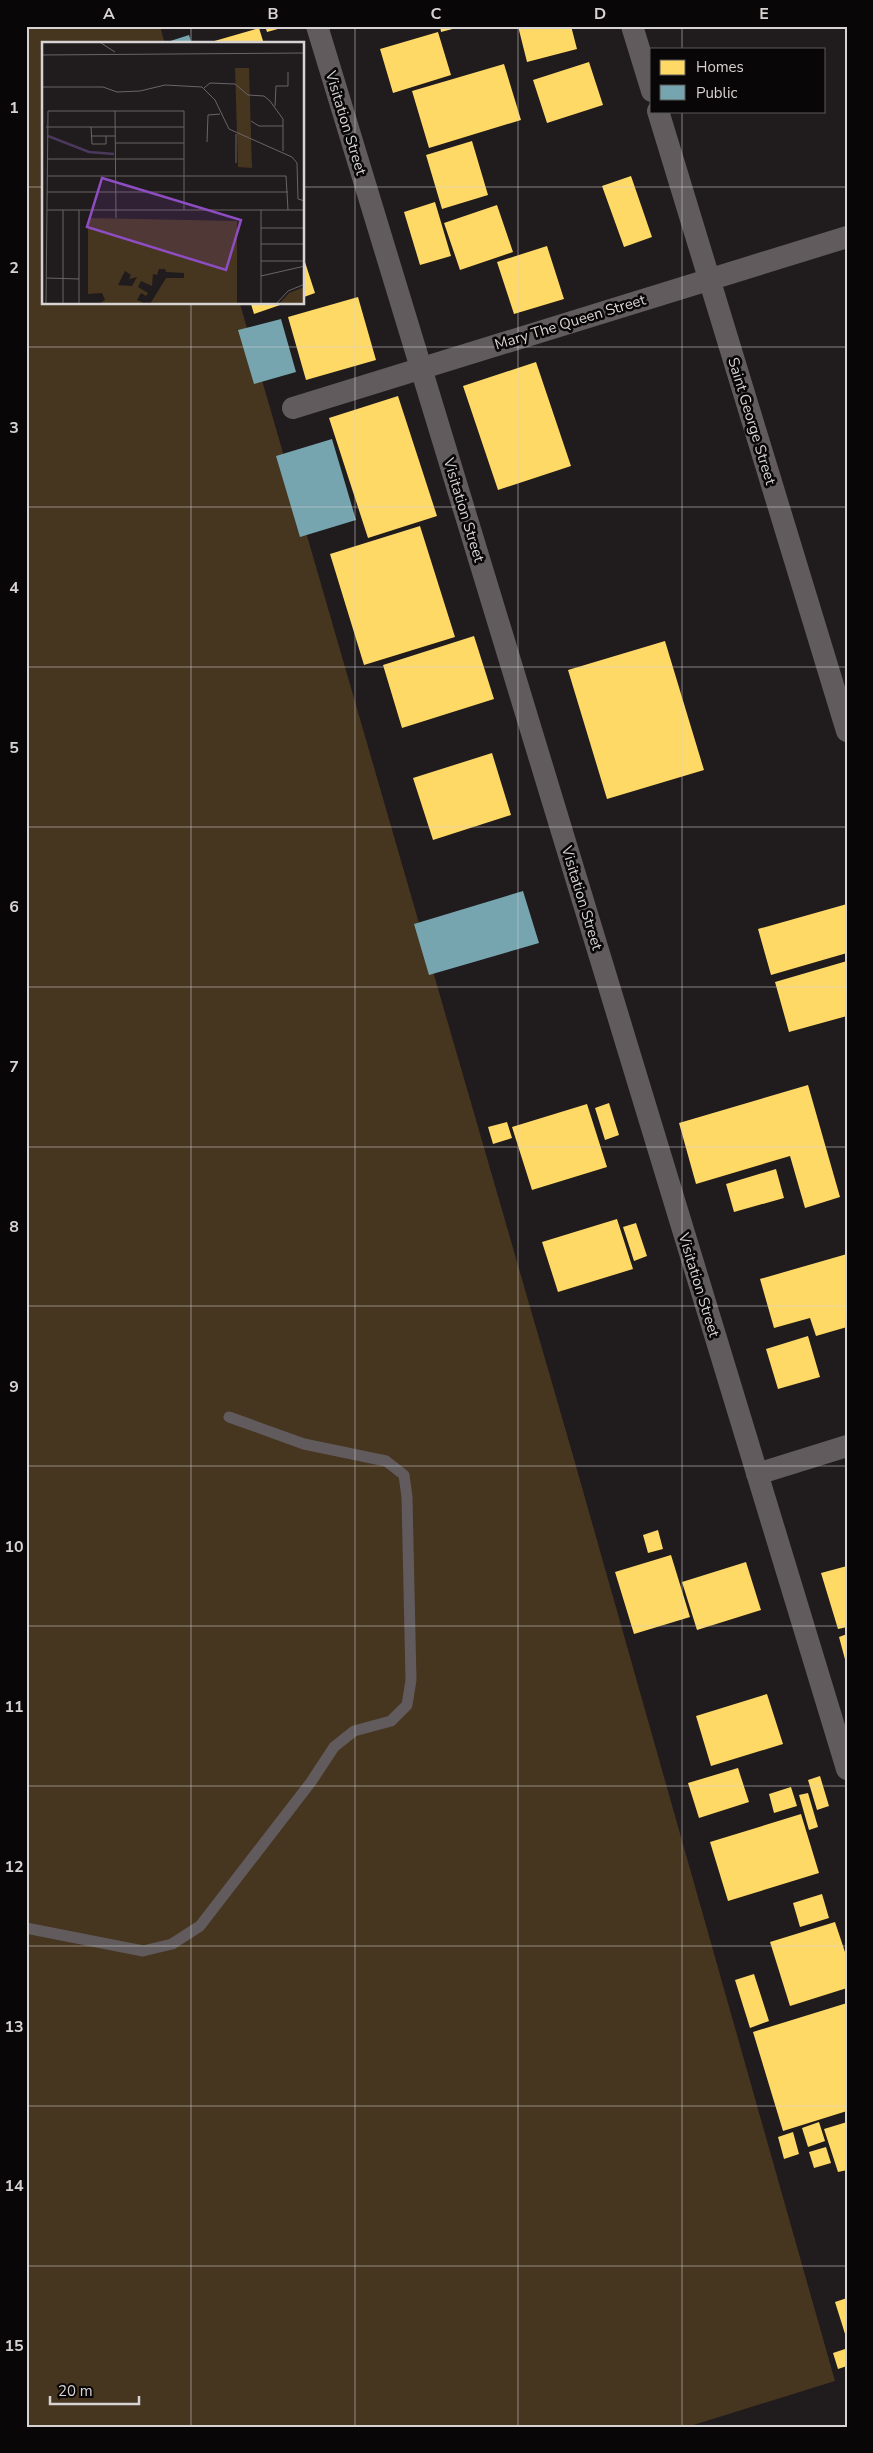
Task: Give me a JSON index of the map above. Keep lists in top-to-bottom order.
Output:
{
  "streets": {
    "street": ["Visitation Street", "Mary The Queen Street", "Saint George Street"]
  },
  "crossings": [
    ["Visitation Street", "Mary The Queen Street"],
    ["Mary The Queen Street", "Saint George Street"]
  ],
  "legend": ["Homes", "Public"],
  "scale_bar": "20 m",
  "grid": {
    "columns": [
      "A",
      "B",
      "C",
      "D",
      "E"
    ],
    "rows": [
      "1",
      "2",
      "3",
      "4",
      "5",
      "6",
      "7",
      "8",
      "9",
      "10",
      "11",
      "12",
      "13",
      "14",
      "15"
    ]
  }
}
